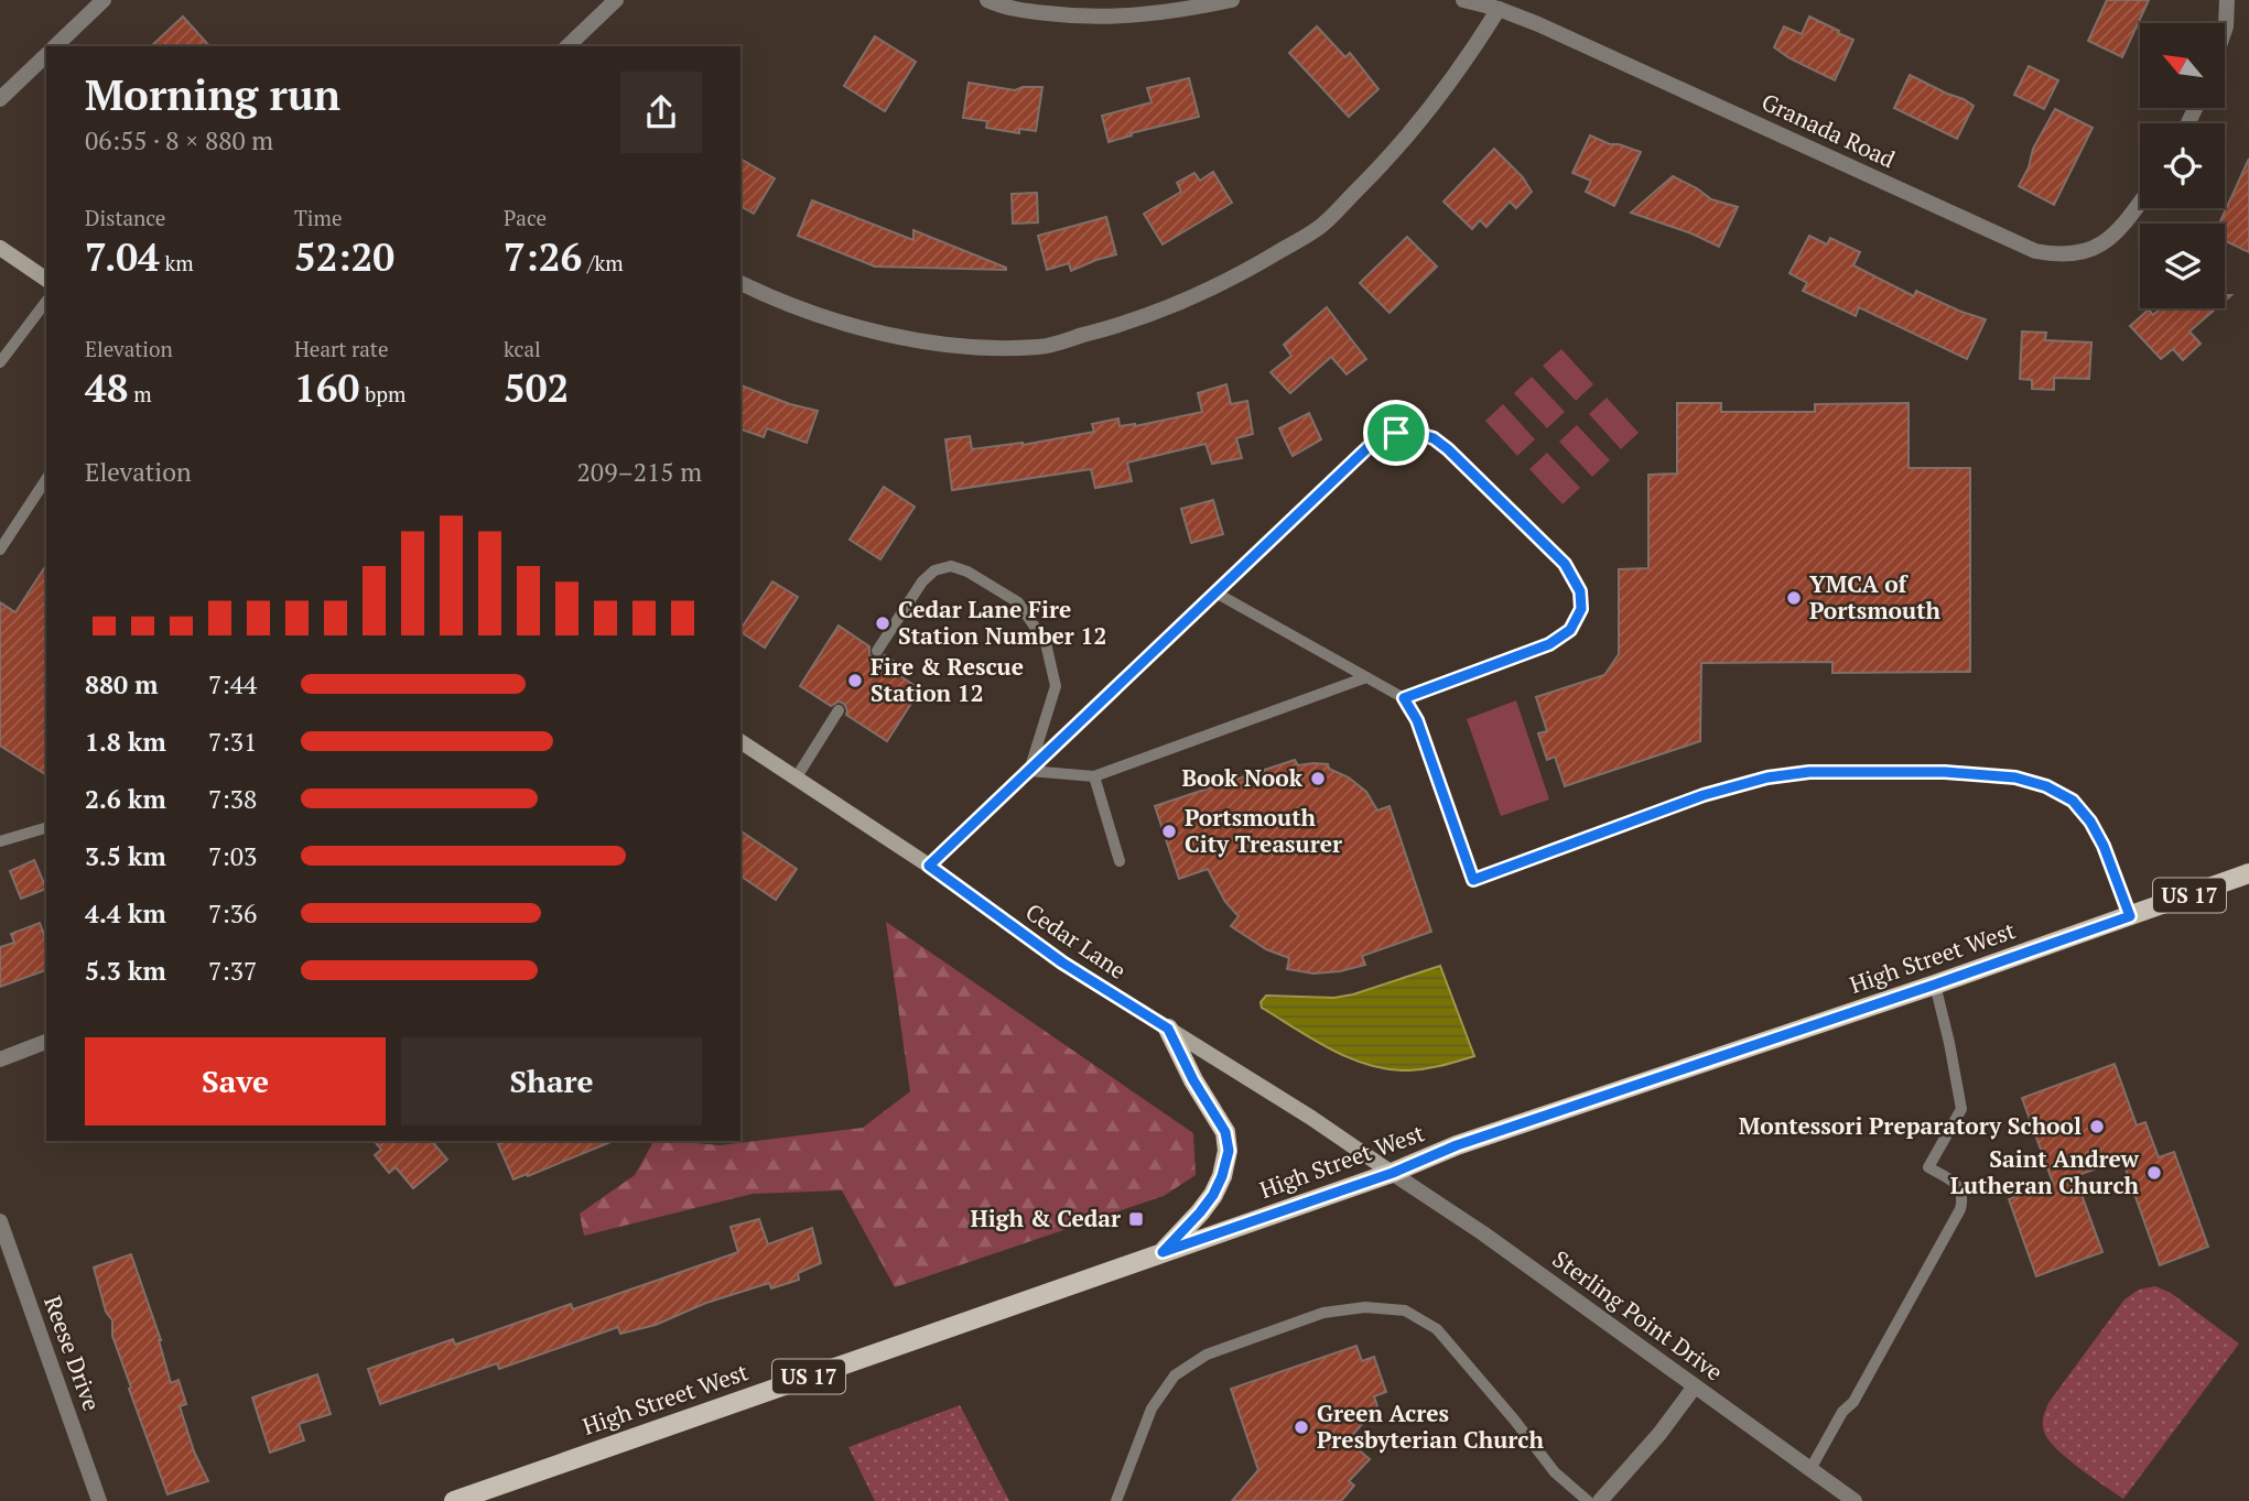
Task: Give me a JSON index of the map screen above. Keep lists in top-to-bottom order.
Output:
{
  "streets": {
    "main road": ["US 17", "Cedar Lane", "High Street West"],
    "street": ["Granada Road", "Sterling Point Drive", "Reese Drive"]
  },
  "crossings": [
    ["Cedar Lane", "High Street West"],
    ["Cedar Lane", "Sterling Point Drive"],
    ["High Street West", "Sterling Point Drive"]
  ],
  "places": {
    "other": [
      "YMCA of Portsmouth",
      "Cedar Lane Fire Station Number 12",
      "Fire & Rescue Station 12",
      "Book Nook",
      "Portsmouth City Treasurer",
      "Montessori Preparatory School",
      "Saint Andrew Lutheran Church",
      "Green Acres Presbyterian Church"
    ],
    "transit": ["High & Cedar"]
  },
  "north": "top left",
  "page": {
    "heading": ["Morning run", "06:55 · 8 × 880 m"],
    "stats": [
      ["Distance", "7.04 km"],
      ["Time", "52:20"],
      ["Pace", "7:26 /km"],
      ["Elevation", "48 m"],
      ["Heart rate", "160 bpm"],
      ["kcal", "502"]
    ],
    "chart": ["Elevation", "209–215 m"],
    "list": [
      {
        "name": "880 m",
        "note": "7:44"
      },
      {
        "name": "1.8 km",
        "note": "7:31"
      },
      {
        "name": "2.6 km",
        "note": "7:38"
      },
      {
        "name": "3.5 km",
        "note": "7:03"
      },
      {
        "name": "4.4 km",
        "note": "7:36"
      },
      {
        "name": "5.3 km",
        "note": "7:37"
      }
    ],
    "buttons": ["Save", "Share"]
  }
}
